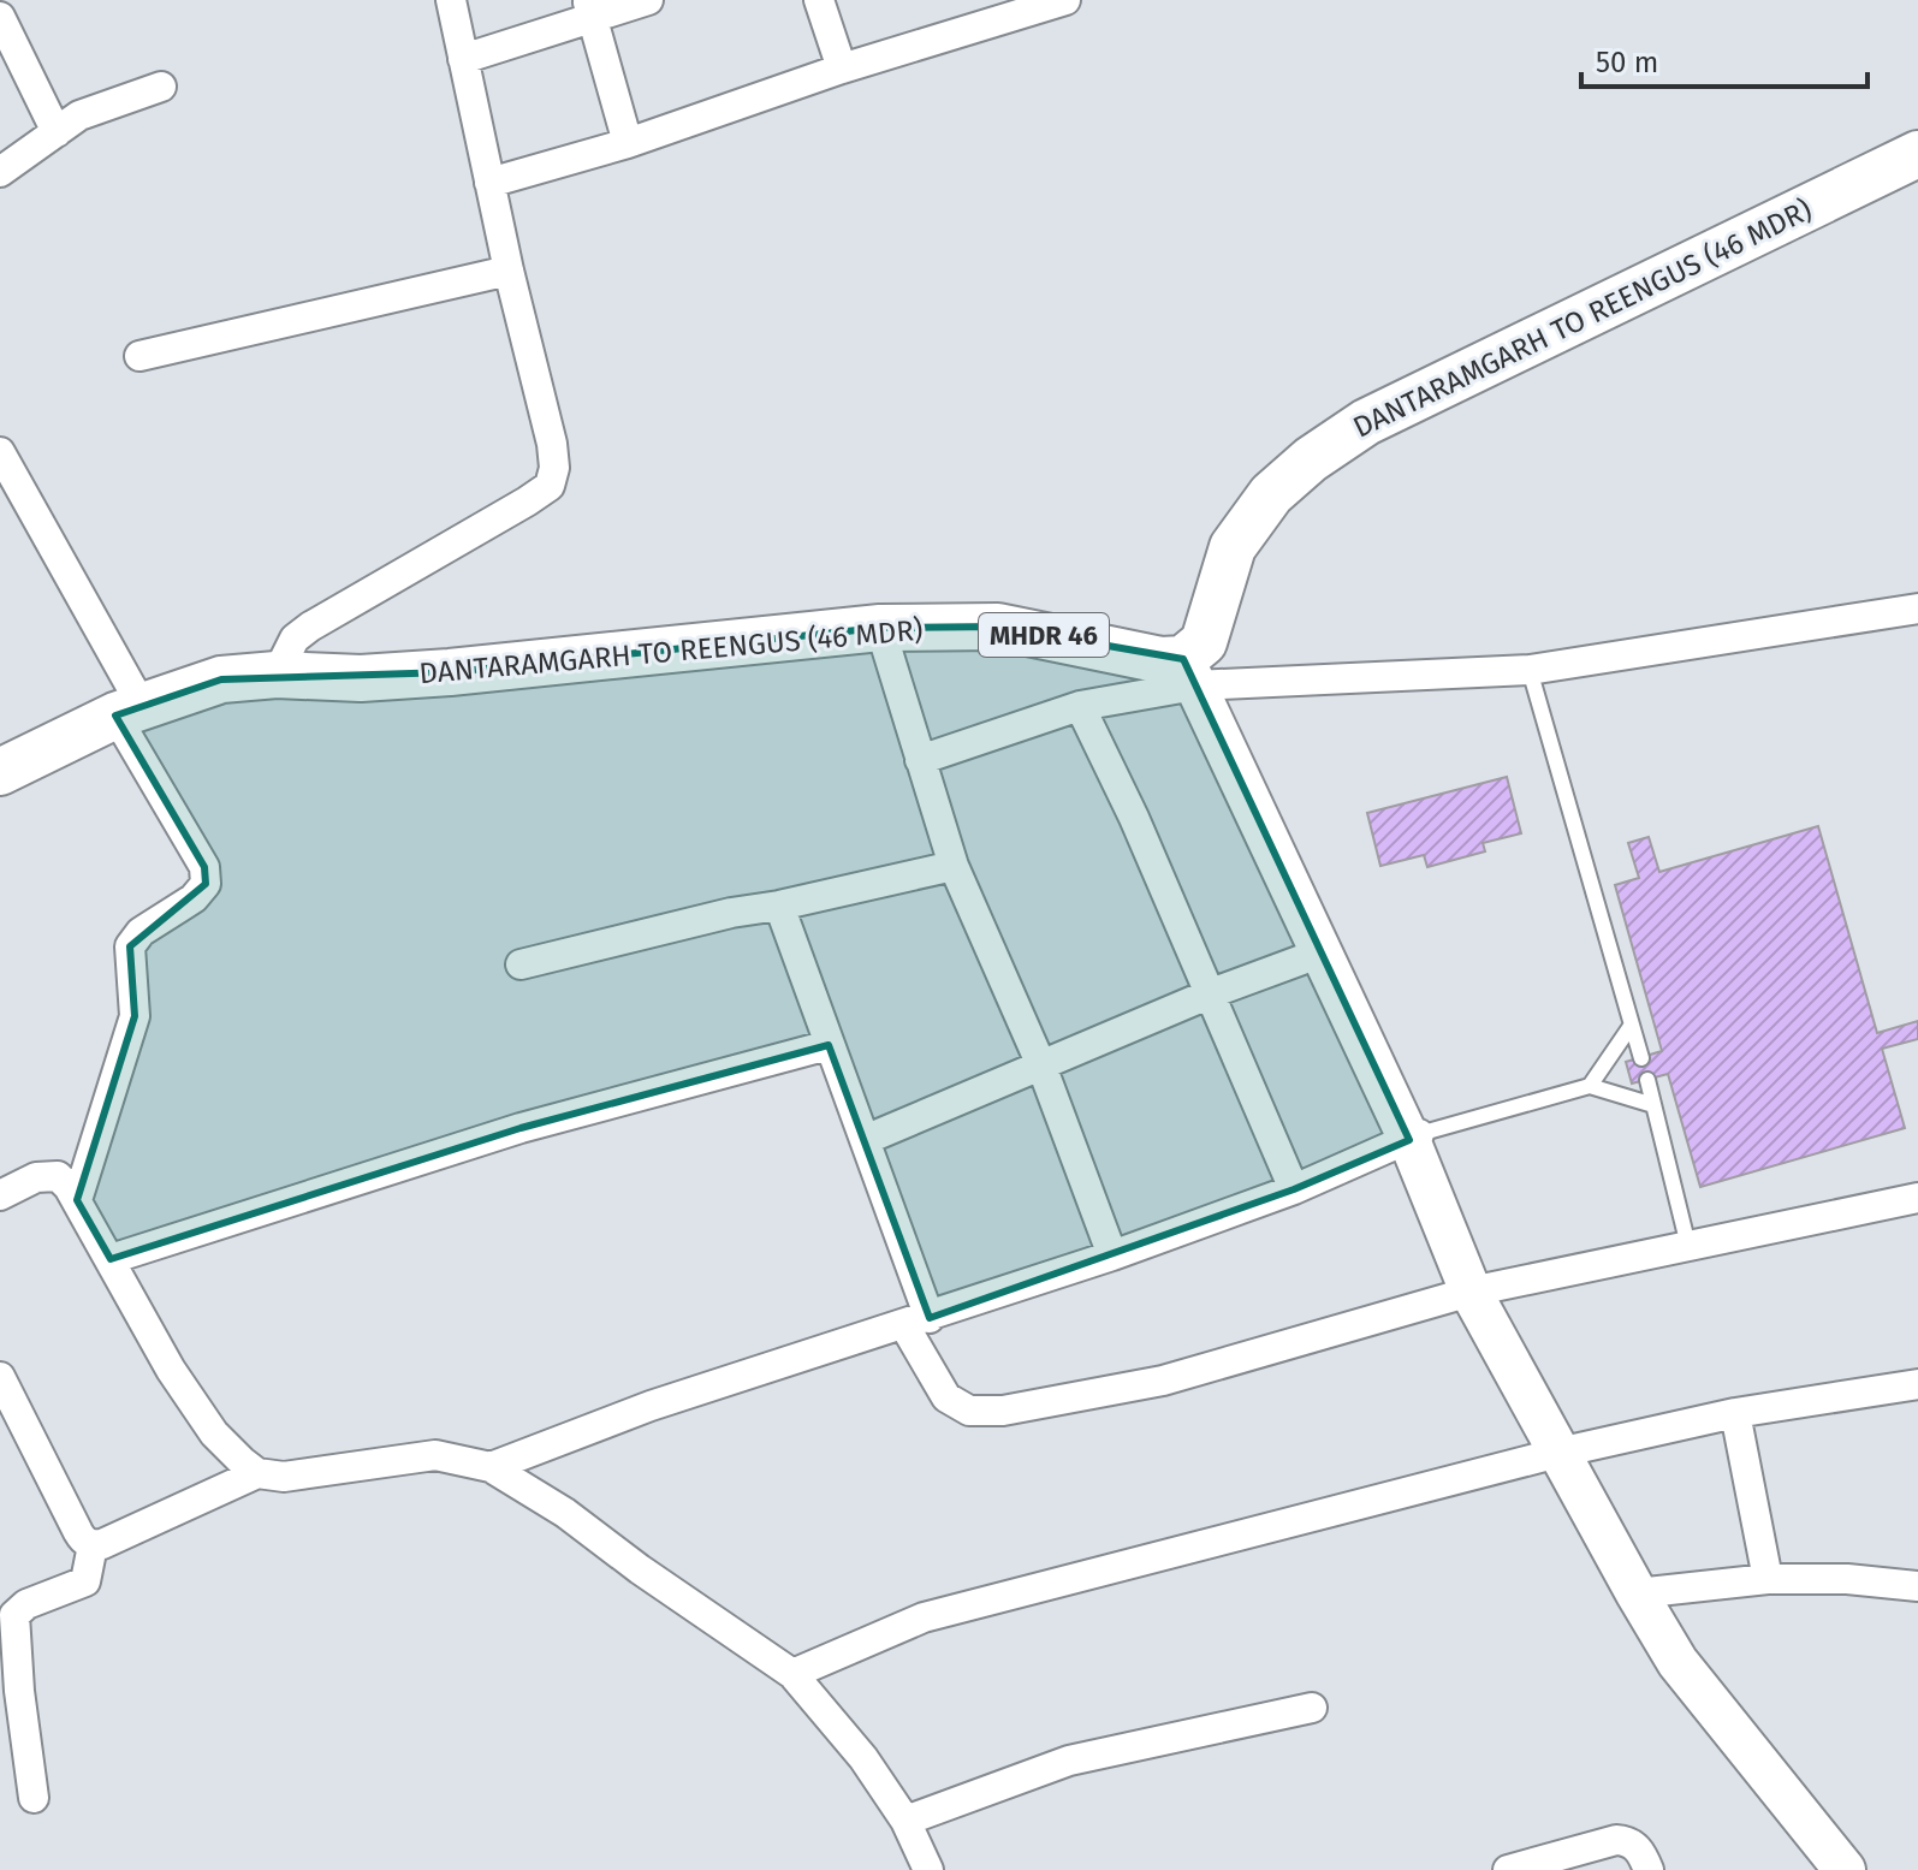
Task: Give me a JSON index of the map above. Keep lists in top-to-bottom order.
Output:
{
  "streets": {
    "main road": ["DANTARAMGARH TO REENGUS (46 MDR)", "MHDR 46"]
  },
  "scale_bar": "50 m"
}
